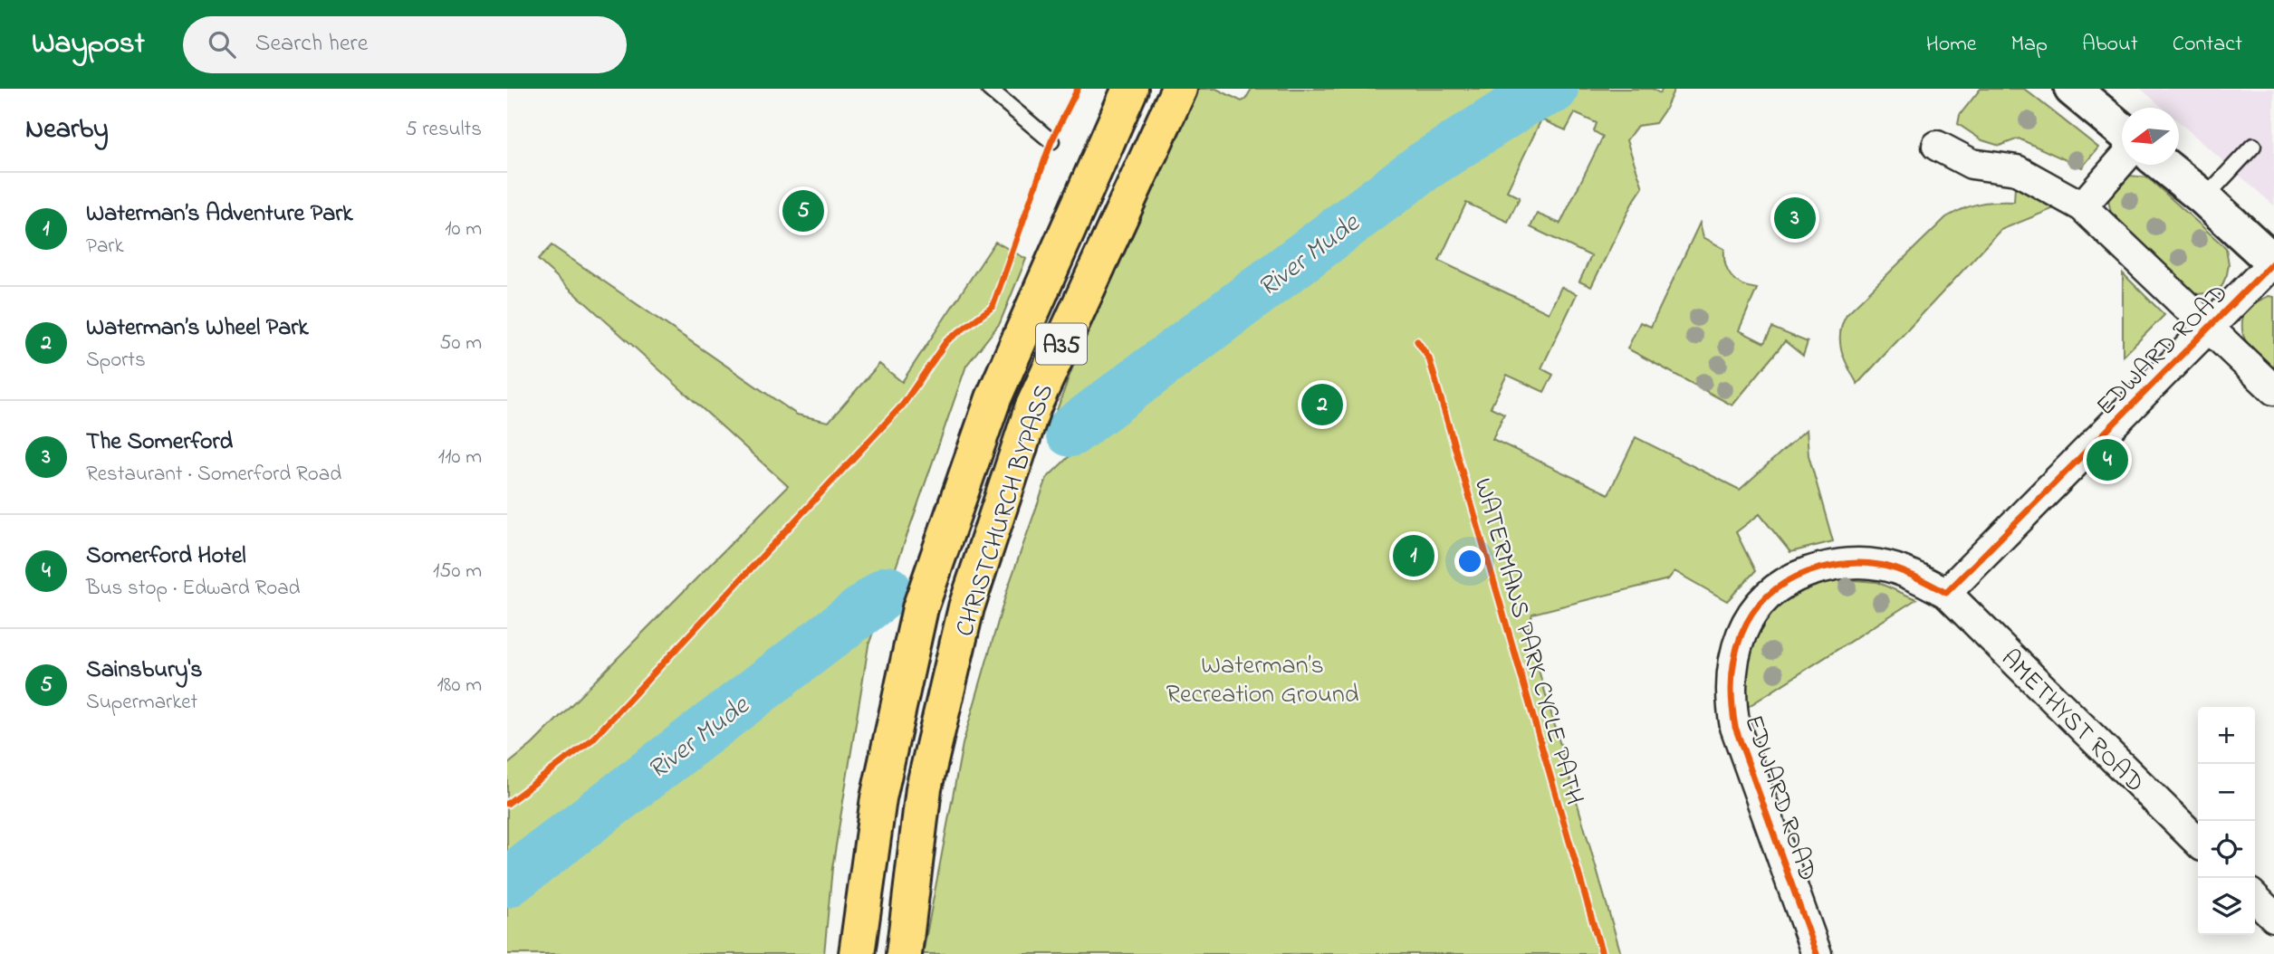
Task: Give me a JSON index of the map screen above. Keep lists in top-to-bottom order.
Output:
{
  "streets": {
    "main road": ["A35", "CHRISTCHURCH BYPASS"],
    "street": ["EDWARD ROAD", "AMETHYST ROAD"],
    "cycle path": ["WATERMANS PARK CYCLE PATH"]
  },
  "crossings": [
    ["EDWARD ROAD", "AMETHYST ROAD"]
  ],
  "water": ["River Mude"],
  "parks": ["Waterman’s Recreation Ground"],
  "north": "left",
  "page": {
    "header": "Waypost",
    "search": "Search here",
    "nav": [
      "Home",
      "Map",
      "About",
      "Contact"
    ],
    "heading": ["Nearby", "5 results"],
    "list": [
      {
        "mark": "1",
        "name": "Waterman’s Adventure Park",
        "note": "Park",
        "value": "10 m"
      },
      {
        "mark": "2",
        "name": "Waterman’s Wheel Park",
        "note": "Sports",
        "value": "50 m"
      },
      {
        "mark": "3",
        "name": "The Somerford",
        "note": "Restaurant · Somerford Road",
        "value": "110 m"
      },
      {
        "mark": "4",
        "name": "Somerford Hotel",
        "note": "Bus stop · Edward Road",
        "value": "150 m"
      },
      {
        "mark": "5",
        "name": "Sainsbury's",
        "note": "Supermarket",
        "value": "180 m"
      }
    ],
    "pins": [
      "5",
      "3",
      "2",
      "4",
      "1"
    ],
    "map_buttons": ["+", "−"]
  }
}
